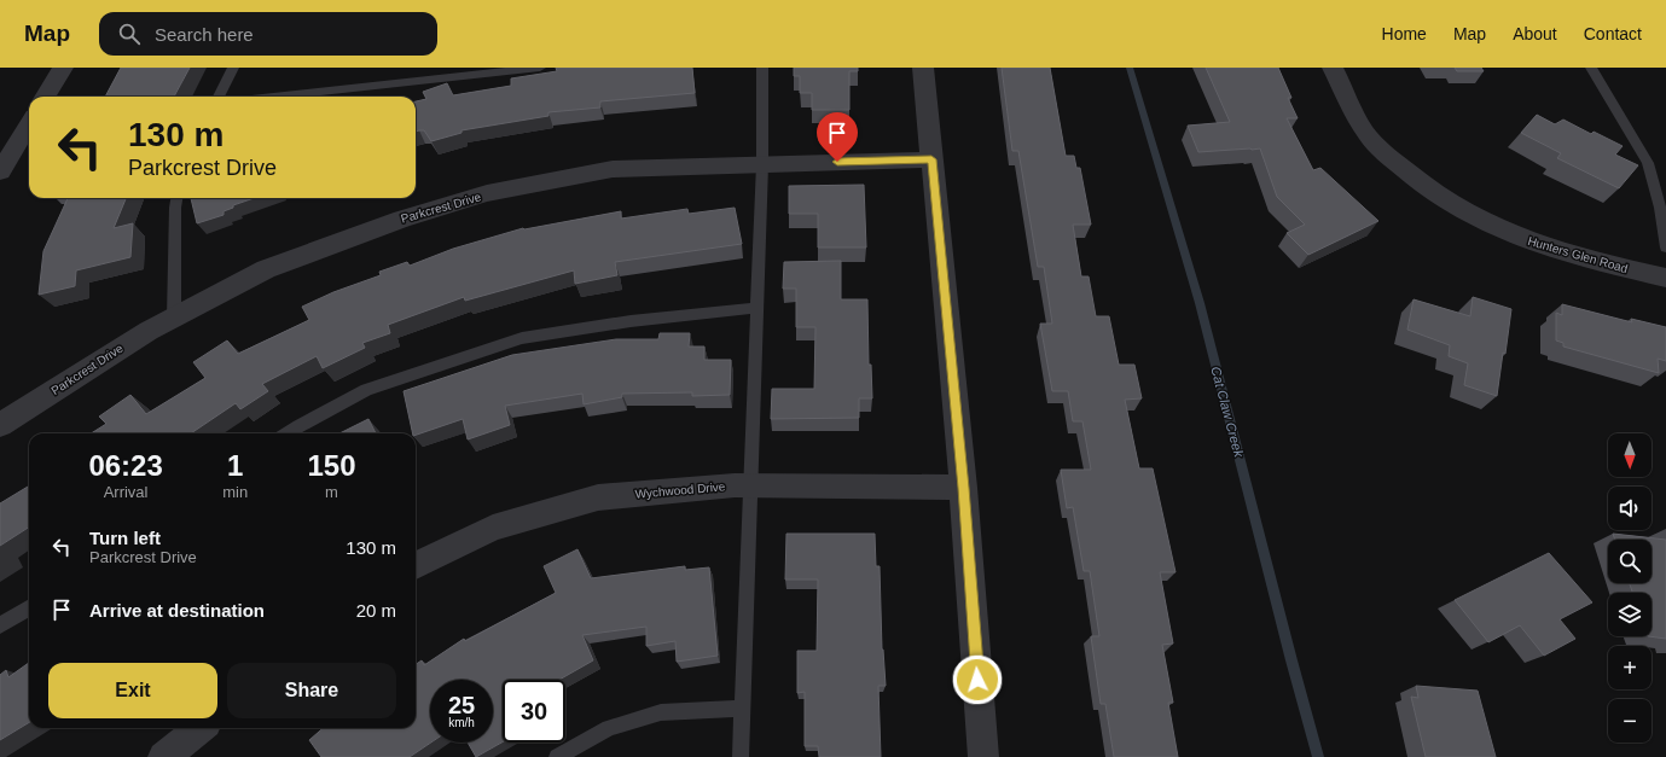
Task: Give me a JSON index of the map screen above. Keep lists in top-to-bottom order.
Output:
{
  "streets": {
    "street": ["Parkcrest Drive", "Hunters Glen Road", "Wychwood Drive"]
  },
  "water": ["Cat Claw Creek"],
  "north": "bottom",
  "page": {
    "header": "Map",
    "search": "Search here",
    "nav": [
      "Home",
      "Map",
      "About",
      "Contact"
    ],
    "turn": ["130 m", "Parkcrest Drive"],
    "map_buttons": ["+", "−"],
    "eta": [
      "06:23",
      "Arrival",
      "1",
      "min",
      "150",
      "m"
    ],
    "list": [
      {
        "name": "Turn left",
        "note": "Parkcrest Drive",
        "value": "130 m"
      },
      {
        "name": "Arrive at destination",
        "value": "20 m"
      }
    ],
    "buttons": ["Exit", "Share"],
    "speed": "25 km/h",
    "limit": "30"
  }
}
